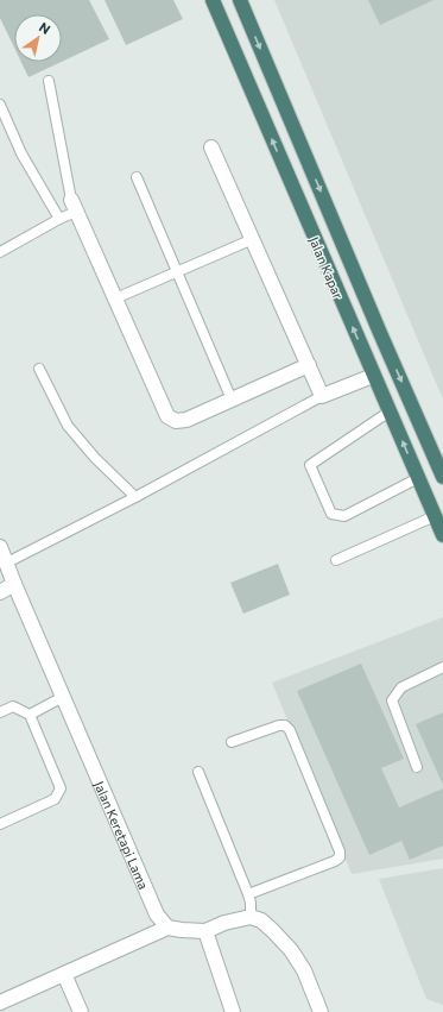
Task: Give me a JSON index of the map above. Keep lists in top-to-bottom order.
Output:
{
  "streets": {
    "highway": ["Jalan Kapar"],
    "street": ["Jalan Keretapi Lama"]
  },
  "north": "top right"
}
